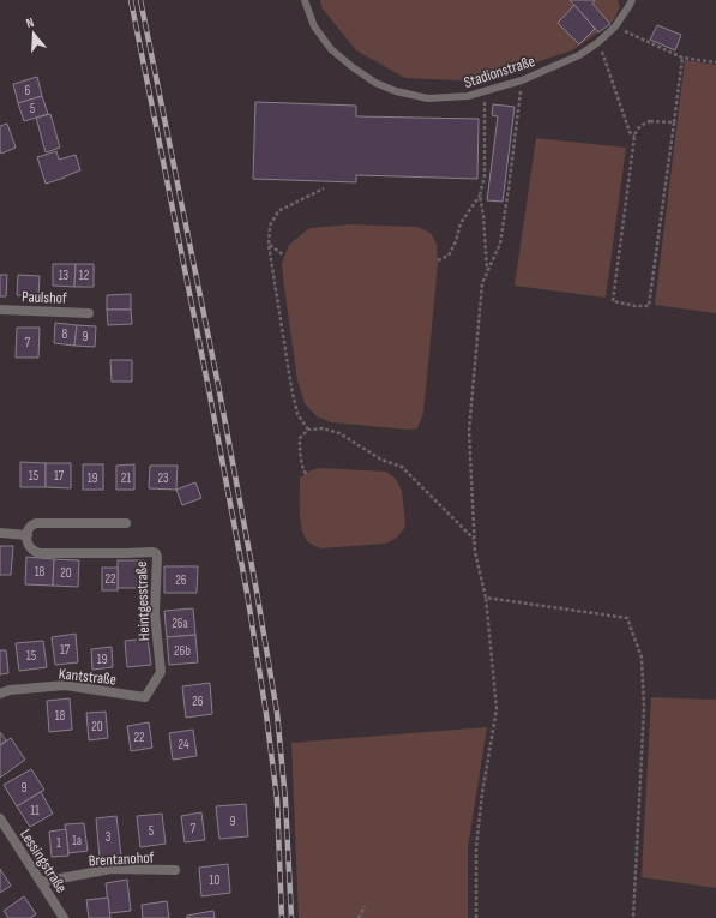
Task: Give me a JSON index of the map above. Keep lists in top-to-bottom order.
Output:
{
  "streets": {
    "street": [
      "Paulshof",
      "Heintgesstraße",
      "Kantstraße",
      "Brentanohof",
      "Lessingstraße"
    ],
    "lane": ["Stadionstraße"]
  },
  "crossings": [
    ["Heintgesstraße", "Kantstraße"],
    ["Brentanohof", "Lessingstraße"]
  ],
  "house_numbers": [
    "6",
    "5",
    "13",
    "12",
    "8",
    "9",
    "7",
    "15",
    "17",
    "19",
    "21",
    "23",
    "18",
    "20",
    "22",
    "26",
    "26a",
    "17",
    "26b",
    "15",
    "19",
    "26",
    "18",
    "20",
    "22",
    "24",
    "9",
    "11",
    "9",
    "7",
    "5",
    "3",
    "1a",
    "1",
    "10"
  ],
  "north": "top"
}
